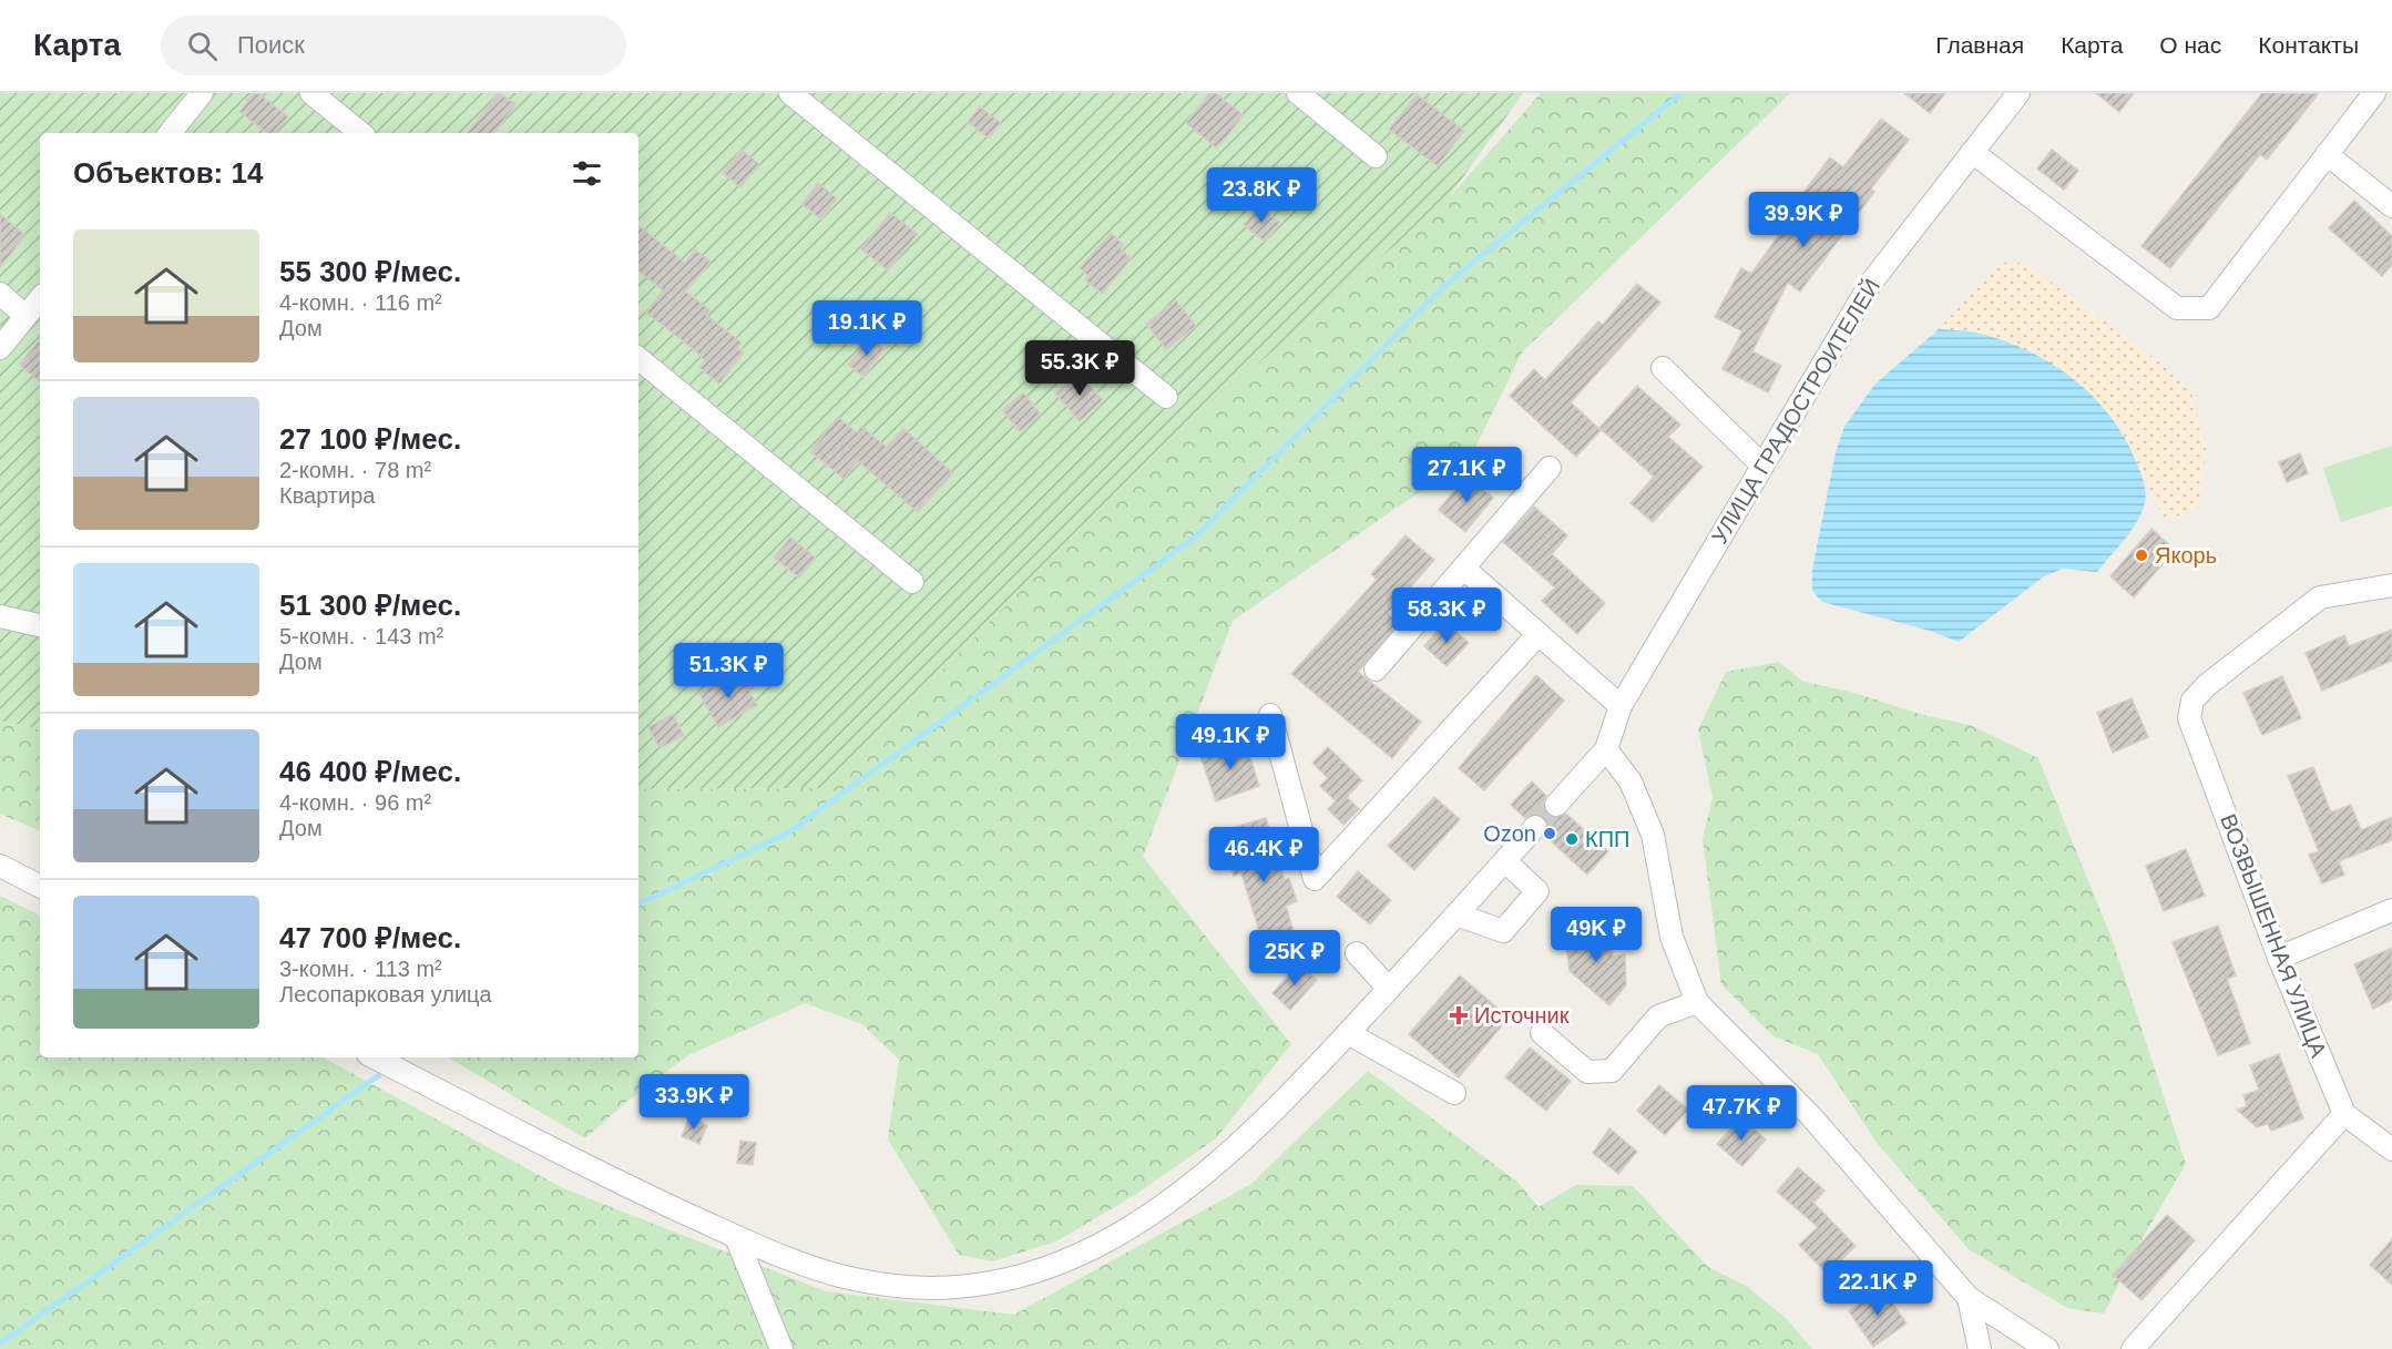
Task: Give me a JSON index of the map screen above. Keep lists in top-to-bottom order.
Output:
{
  "streets": {
    "street": ["УЛИЦА ГРАДОСТРОИТЕЛЕЙ", "ВОЗВЫШЕННАЯ УЛИЦА"]
  },
  "places": {
    "other": ["Якорь", "Ozon", "КПП"],
    "health": ["Источник"]
  },
  "page": {
    "header": "Карта",
    "search": "Поиск",
    "nav": [
      "Главная",
      "Карта",
      "О нас",
      "Контакты"
    ],
    "heading": "Объектов: 14",
    "price": [
      "23.8K ₽",
      "39.9K ₽",
      "19.1K ₽",
      "55.3K ₽",
      "27.1K ₽",
      "58.3K ₽",
      "51.3K ₽",
      "49.1K ₽",
      "46.4K ₽",
      "49K ₽",
      "25K ₽",
      "33.9K ₽",
      "47.7K ₽",
      "22.1K ₽"
    ],
    "list": [
      {
        "name": "55 300 ₽/мес.",
        "note": "4-комн. · 116 m² · Дом"
      },
      {
        "name": "27 100 ₽/мес.",
        "note": "2-комн. · 78 m² · Квартира"
      },
      {
        "name": "51 300 ₽/мес.",
        "note": "5-комн. · 143 m² · Дом"
      },
      {
        "name": "46 400 ₽/мес.",
        "note": "4-комн. · 96 m² · Дом"
      },
      {
        "name": "47 700 ₽/мес.",
        "note": "3-комн. · 113 m² · Лесопарковая улица"
      }
    ]
  }
}
